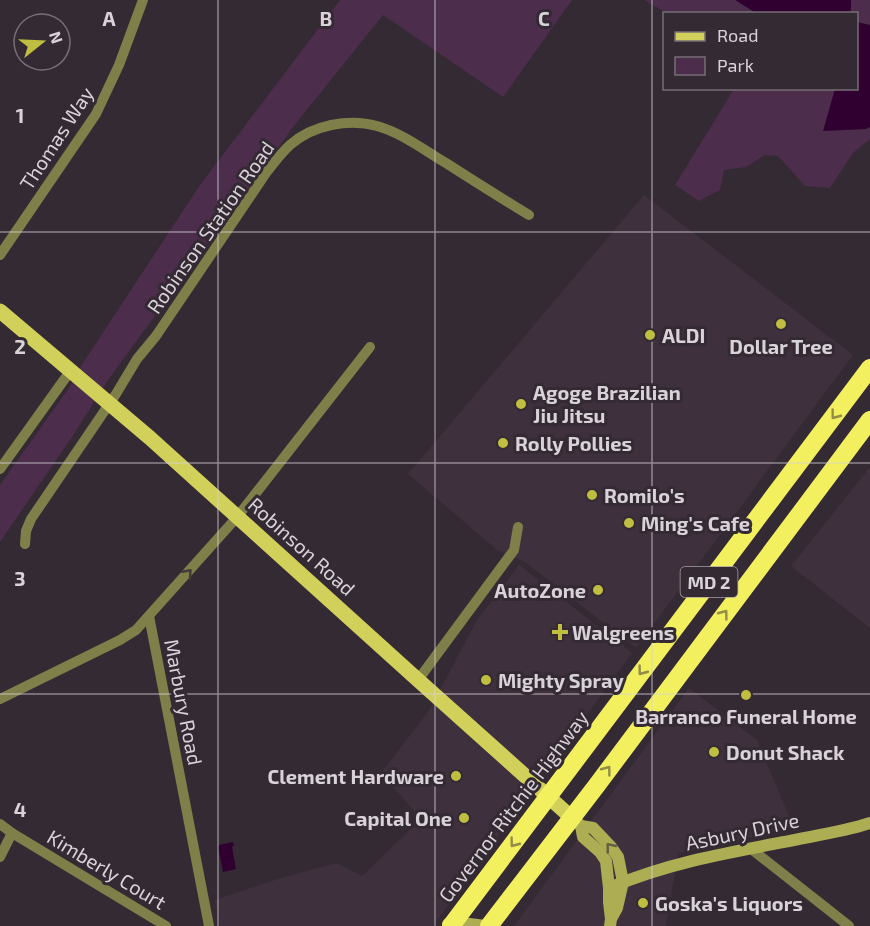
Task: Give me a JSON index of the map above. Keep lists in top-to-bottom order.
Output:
{
  "streets": {
    "highway": ["MD 2", "Governor Ritchie Highway"],
    "main road": ["Robinson Road"],
    "street": [
      "Thomas Way",
      "Robinson Station Road",
      "Marbury Road",
      "Asbury Drive",
      "Kimberly Court"
    ]
  },
  "crossings": [
    ["Robinson Station Road", "Robinson Road"],
    ["Robinson Road", "MD 2"],
    ["Robinson Road", "Marbury Road"],
    ["Robinson Road", "Governor Ritchie Highway"]
  ],
  "places": {
    "other": [
      "Dollar Tree",
      "ALDI",
      "Agoge Brazilian Jiu Jitsu",
      "Rolly Pollies",
      "Romilo's",
      "Ming's Cafe",
      "AutoZone",
      "Mighty Spray",
      "Barranco Funeral Home",
      "Donut Shack",
      "Clement Hardware",
      "Capital One",
      "Goska's Liquors"
    ],
    "health": ["Walgreens"]
  },
  "legend": ["Road", "Park"],
  "north": "right",
  "grid": {
    "columns": ["A", "B", "C"],
    "rows": [
      "1",
      "2",
      "3",
      "4"
    ]
  }
}
